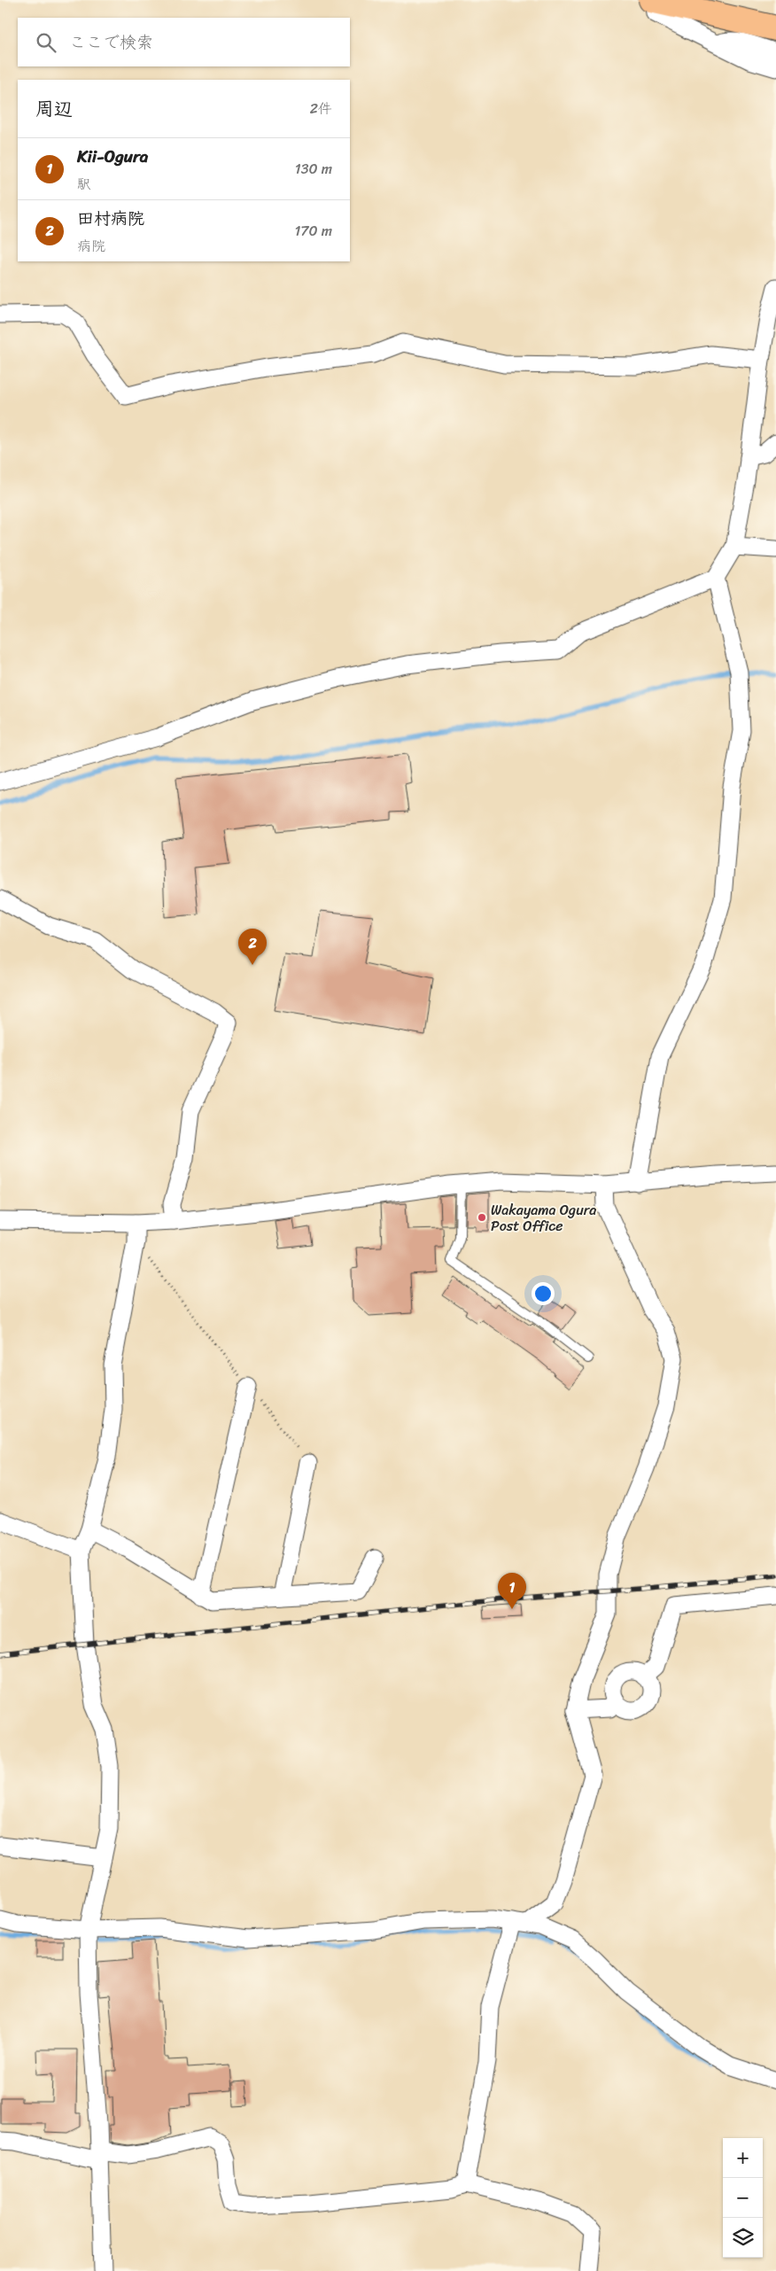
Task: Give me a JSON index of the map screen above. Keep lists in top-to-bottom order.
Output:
{
  "places": ["Wakayama Ogura Post Office"],
  "page": {
    "search": "ここで検索",
    "heading": ["周辺", "2件"],
    "list": [
      {
        "mark": "1",
        "name": "Kii-Ogura",
        "note": "駅",
        "value": "130 m"
      },
      {
        "mark": "2",
        "name": "田村病院",
        "note": "病院",
        "value": "170 m"
      }
    ],
    "pins": ["2", "1"],
    "map_buttons": ["+", "−"]
  }
}
